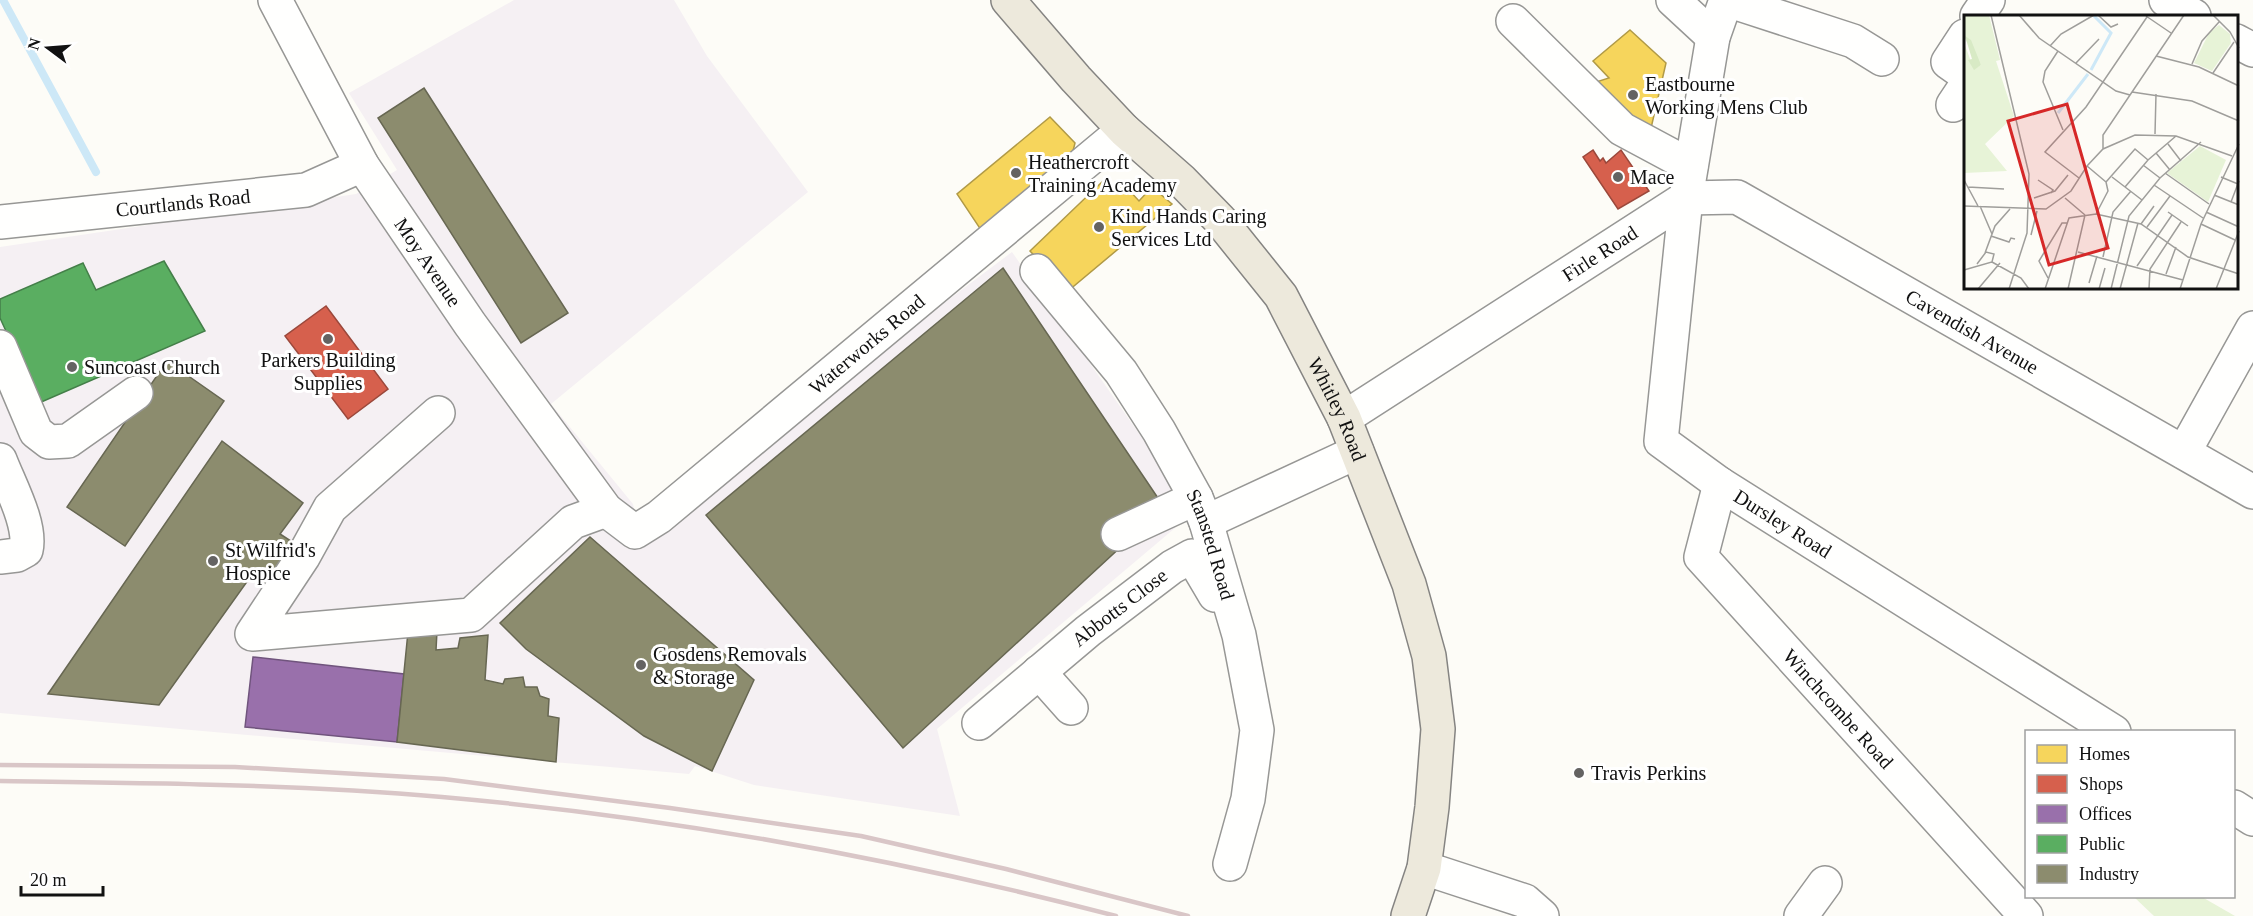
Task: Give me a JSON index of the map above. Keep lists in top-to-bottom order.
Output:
{
  "streets": {
    "main road": ["Whitley Road"],
    "street": [
      "Courtlands Road",
      "Firle Road",
      "Moy Avenue",
      "Cavendish Avenue",
      "Waterworks Road",
      "Dursley Road",
      "Stansted Road",
      "Abbotts Close",
      "Winchcombe Road"
    ]
  },
  "crossings": [
    ["Courtlands Road", "Moy Avenue"],
    ["Firle Road", "Cavendish Avenue"],
    ["Firle Road", "Whitley Road"],
    ["Firle Road", "Dursley Road"],
    ["Moy Avenue", "Waterworks Road"],
    ["Cavendish Avenue", "Dursley Road"],
    ["Waterworks Road", "Whitley Road"],
    ["Dursley Road", "Winchcombe Road"],
    ["Stansted Road", "Abbotts Close"]
  ],
  "places": [
    "Eastbourne Working Mens Club",
    "Heathercroft Training Academy",
    "Mace",
    "Kind Hands Caring Services Ltd",
    "Parkers Building Supplies",
    "Suncoast Church",
    "St Wilfrid's Hospice",
    "Gosdens Removals & Storage",
    "Travis Perkins"
  ],
  "legend": [
    "Homes",
    "Shops",
    "Offices",
    "Public",
    "Industry"
  ],
  "scale_bar": "20 m",
  "north": "left"
}
